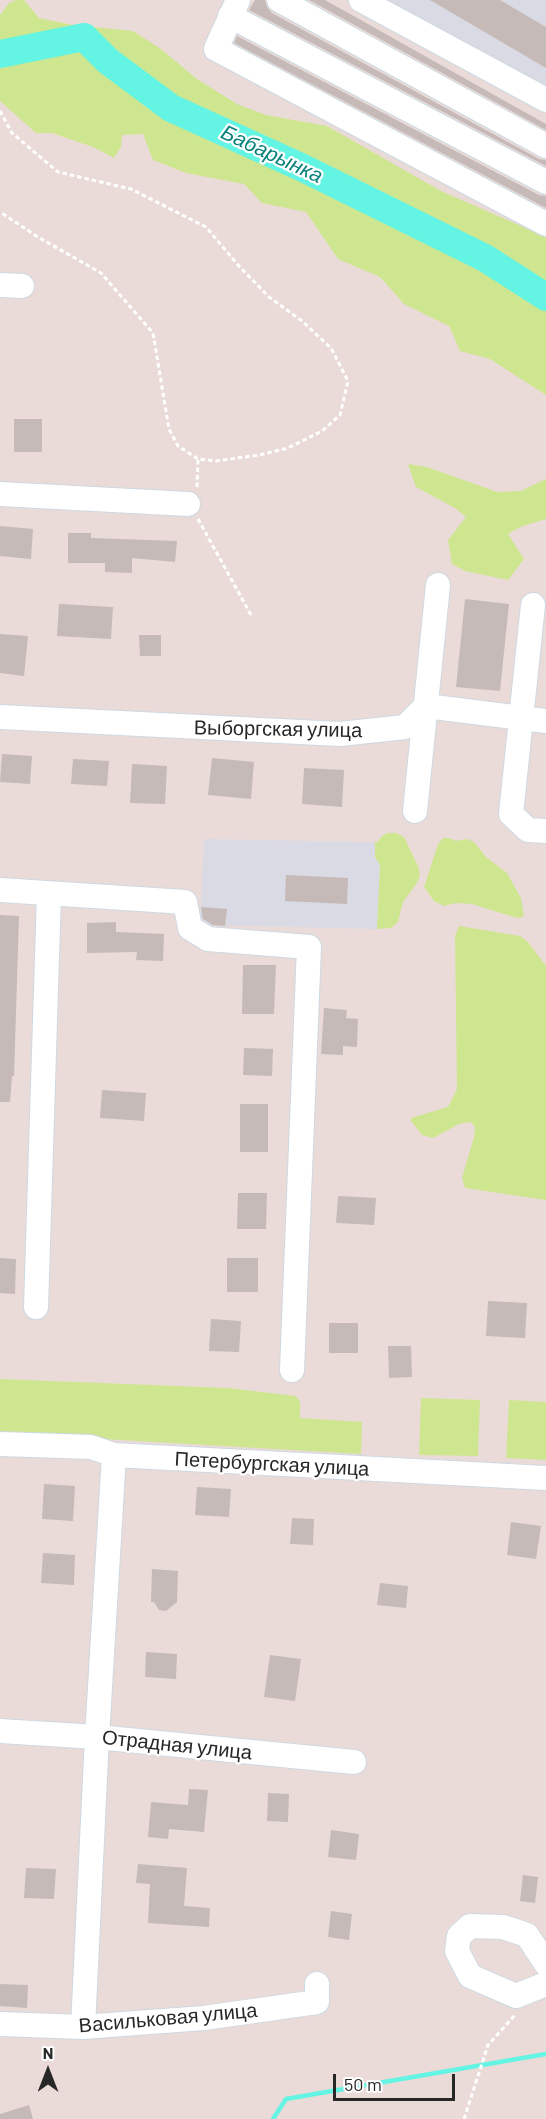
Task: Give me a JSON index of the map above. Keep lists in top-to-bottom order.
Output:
{
  "streets": {
    "street": [
      "Выборгская улица",
      "Петербургская улица",
      "Отрадная улица",
      "Васильковая улица"
    ]
  },
  "water": ["Бабарынка"],
  "scale_bar": "50 m",
  "north": "top"
}
